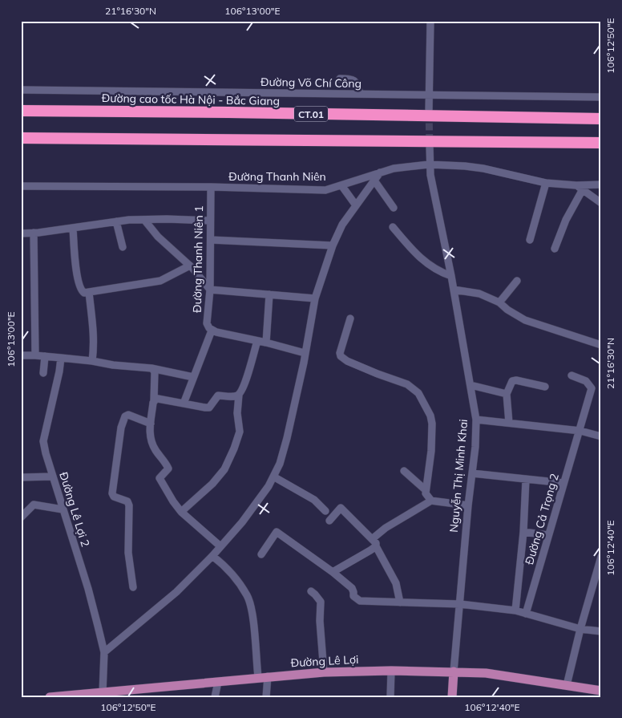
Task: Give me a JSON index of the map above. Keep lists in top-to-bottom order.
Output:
{
  "streets": {
    "highway": ["Đường cao tốc Hà Nội - Bắc Giang", "CT.01"],
    "main road": ["Nguyễn Thị Minh Khai", "Đường Lê Lợi"],
    "street": [
      "Đường Võ Chí Công",
      "Đường Thanh Niên",
      "Đường Thanh Niên 1",
      "Đường Lê Lợi 2",
      "Đường Cả Trọng 2"
    ]
  },
  "crossings": [
    ["Đường Thanh Niên", "Đường Thanh Niên 1"],
    ["Đường Thanh Niên", "Nguyễn Thị Minh Khai"],
    ["Nguyễn Thị Minh Khai", "Đường Lê Lợi"],
    ["Đường Lê Lợi 2", "Đường Lê Lợi"]
  ],
  "coordinates": [
    "21°16'30\"N",
    "106°13'00\"E",
    "106°12'50\"E",
    "106°12'40\"E"
  ]
}
